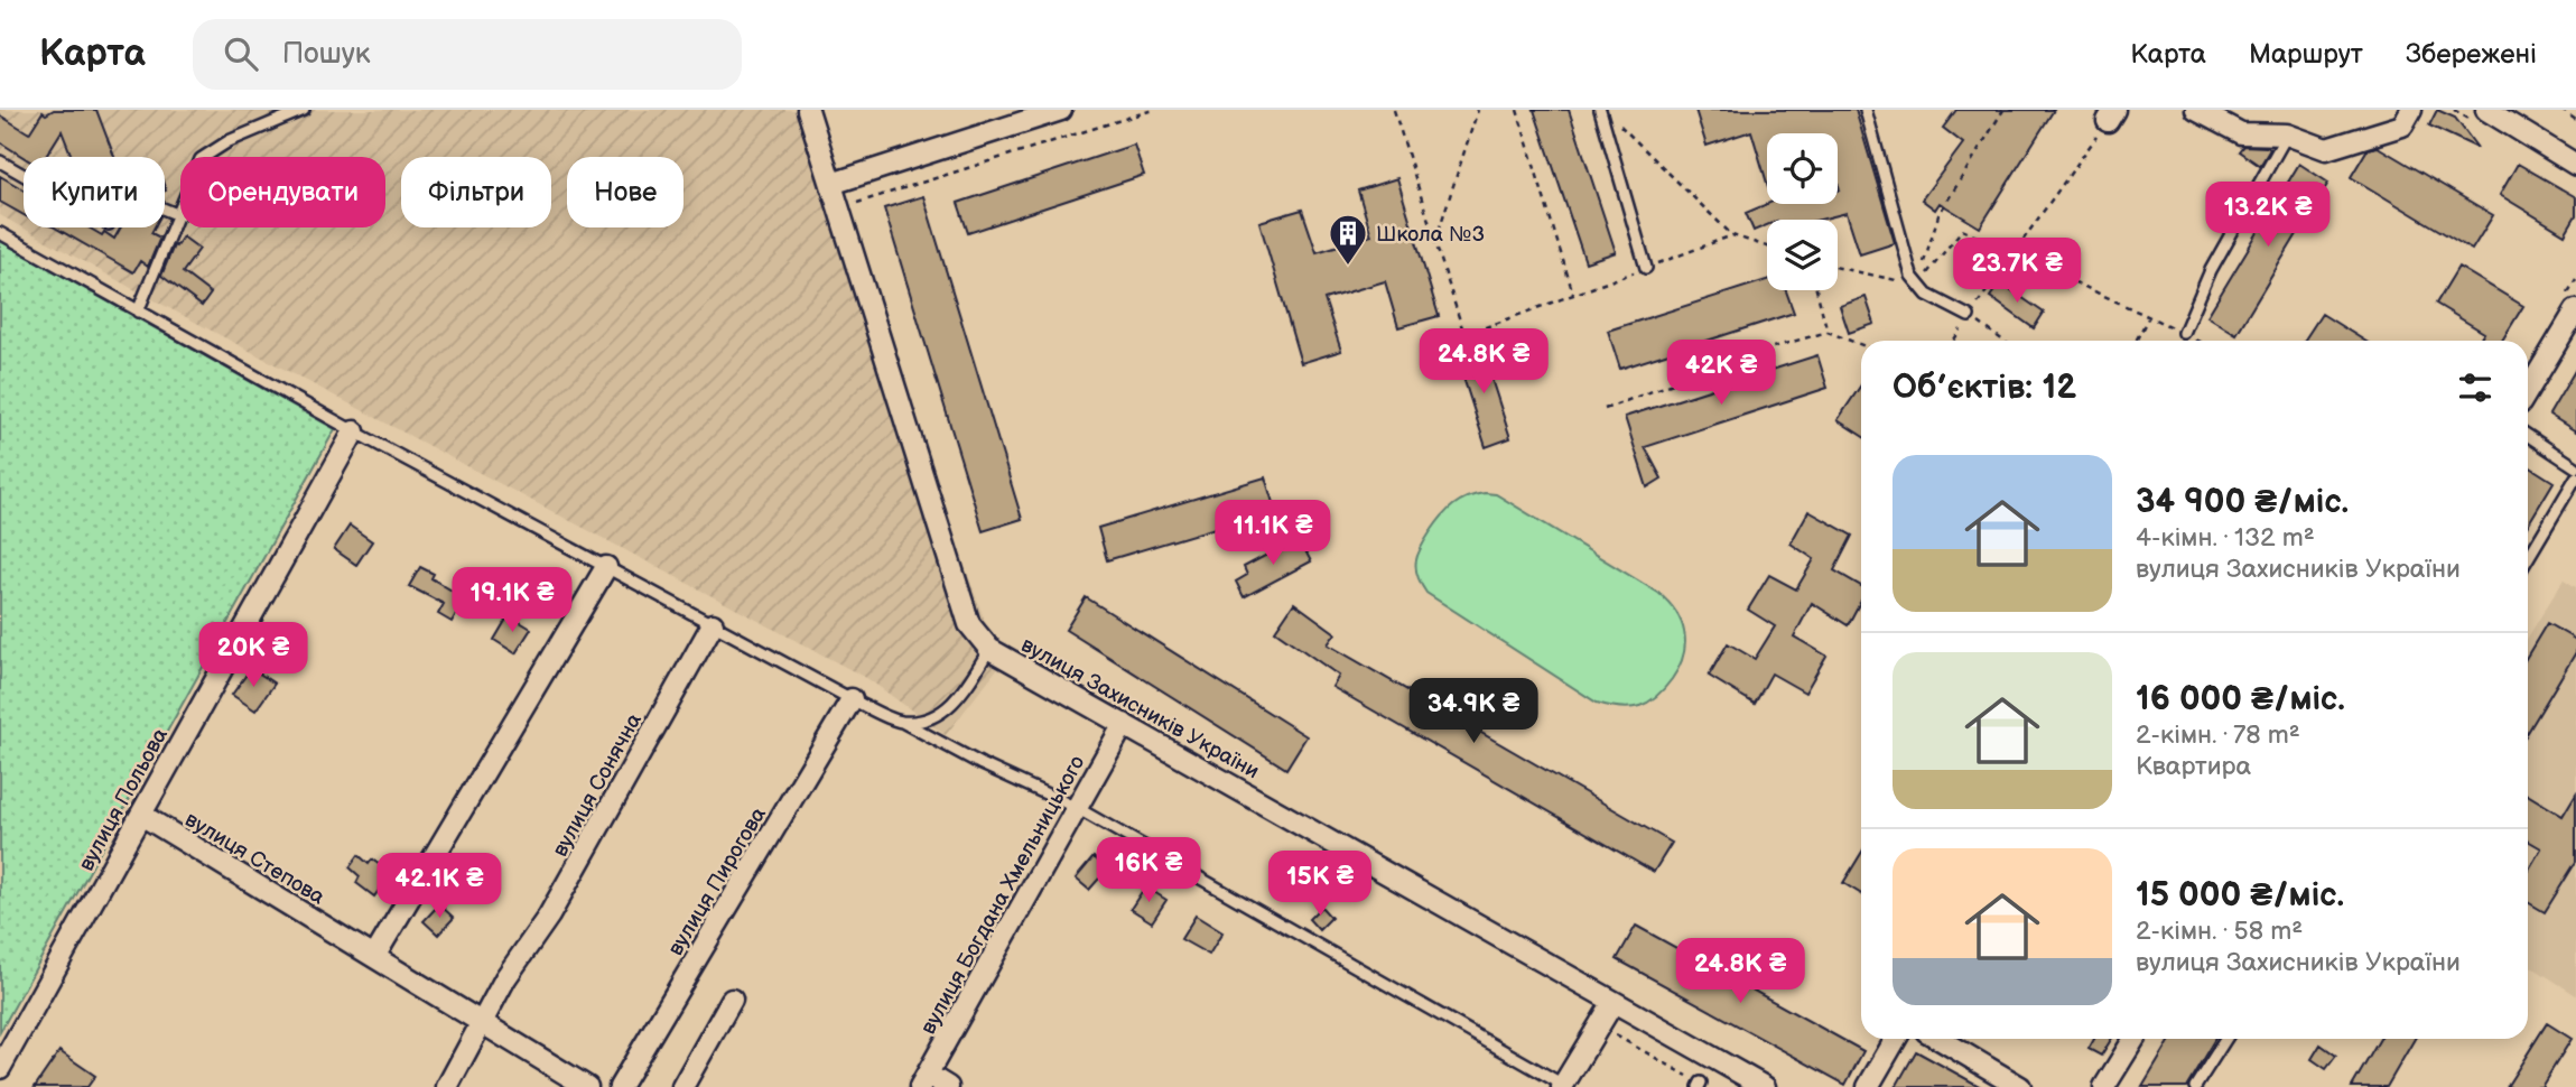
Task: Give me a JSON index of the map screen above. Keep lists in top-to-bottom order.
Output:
{
  "streets": {
    "street": [
      "вулиця Захисників України",
      "вулиця Сонячна",
      "вулиця Польова",
      "вулиця Степова",
      "вулиця Пирогова",
      "вулиця Богдана Хмельницького"
    ]
  },
  "crossings": [
    ["вулиця Захисників України", "вулиця Богдана Хмельницького"],
    ["вулиця Сонячна", "вулиця Степова"],
    ["вулиця Польова", "вулиця Степова"]
  ],
  "places": {
    "building": ["Школа №3"]
  },
  "page": {
    "header": "Карта",
    "search": "Пошук",
    "nav": ["Карта", "Маршрут", "Збережені"],
    "chip": [
      "Купити",
      "Орендувати",
      "Фільтри",
      "Нове"
    ],
    "price": [
      "13.2K ₴",
      "23.7K ₴",
      "24.8K ₴",
      "42K ₴",
      "11.1K ₴",
      "19.1K ₴",
      "20K ₴",
      "34.9K ₴",
      "16K ₴",
      "15K ₴",
      "42.1K ₴",
      "24.8K ₴"
    ],
    "heading": "Об’єктів: 12",
    "list": [
      {
        "name": "34 900 ₴/міс.",
        "note": "4-кімн. · 132 m² · вулиця Захисників України"
      },
      {
        "name": "16 000 ₴/міс.",
        "note": "2-кімн. · 78 m² · Квартира"
      },
      {
        "name": "15 000 ₴/міс.",
        "note": "2-кімн. · 58 m² · вулиця Захисників України"
      }
    ]
  }
}
